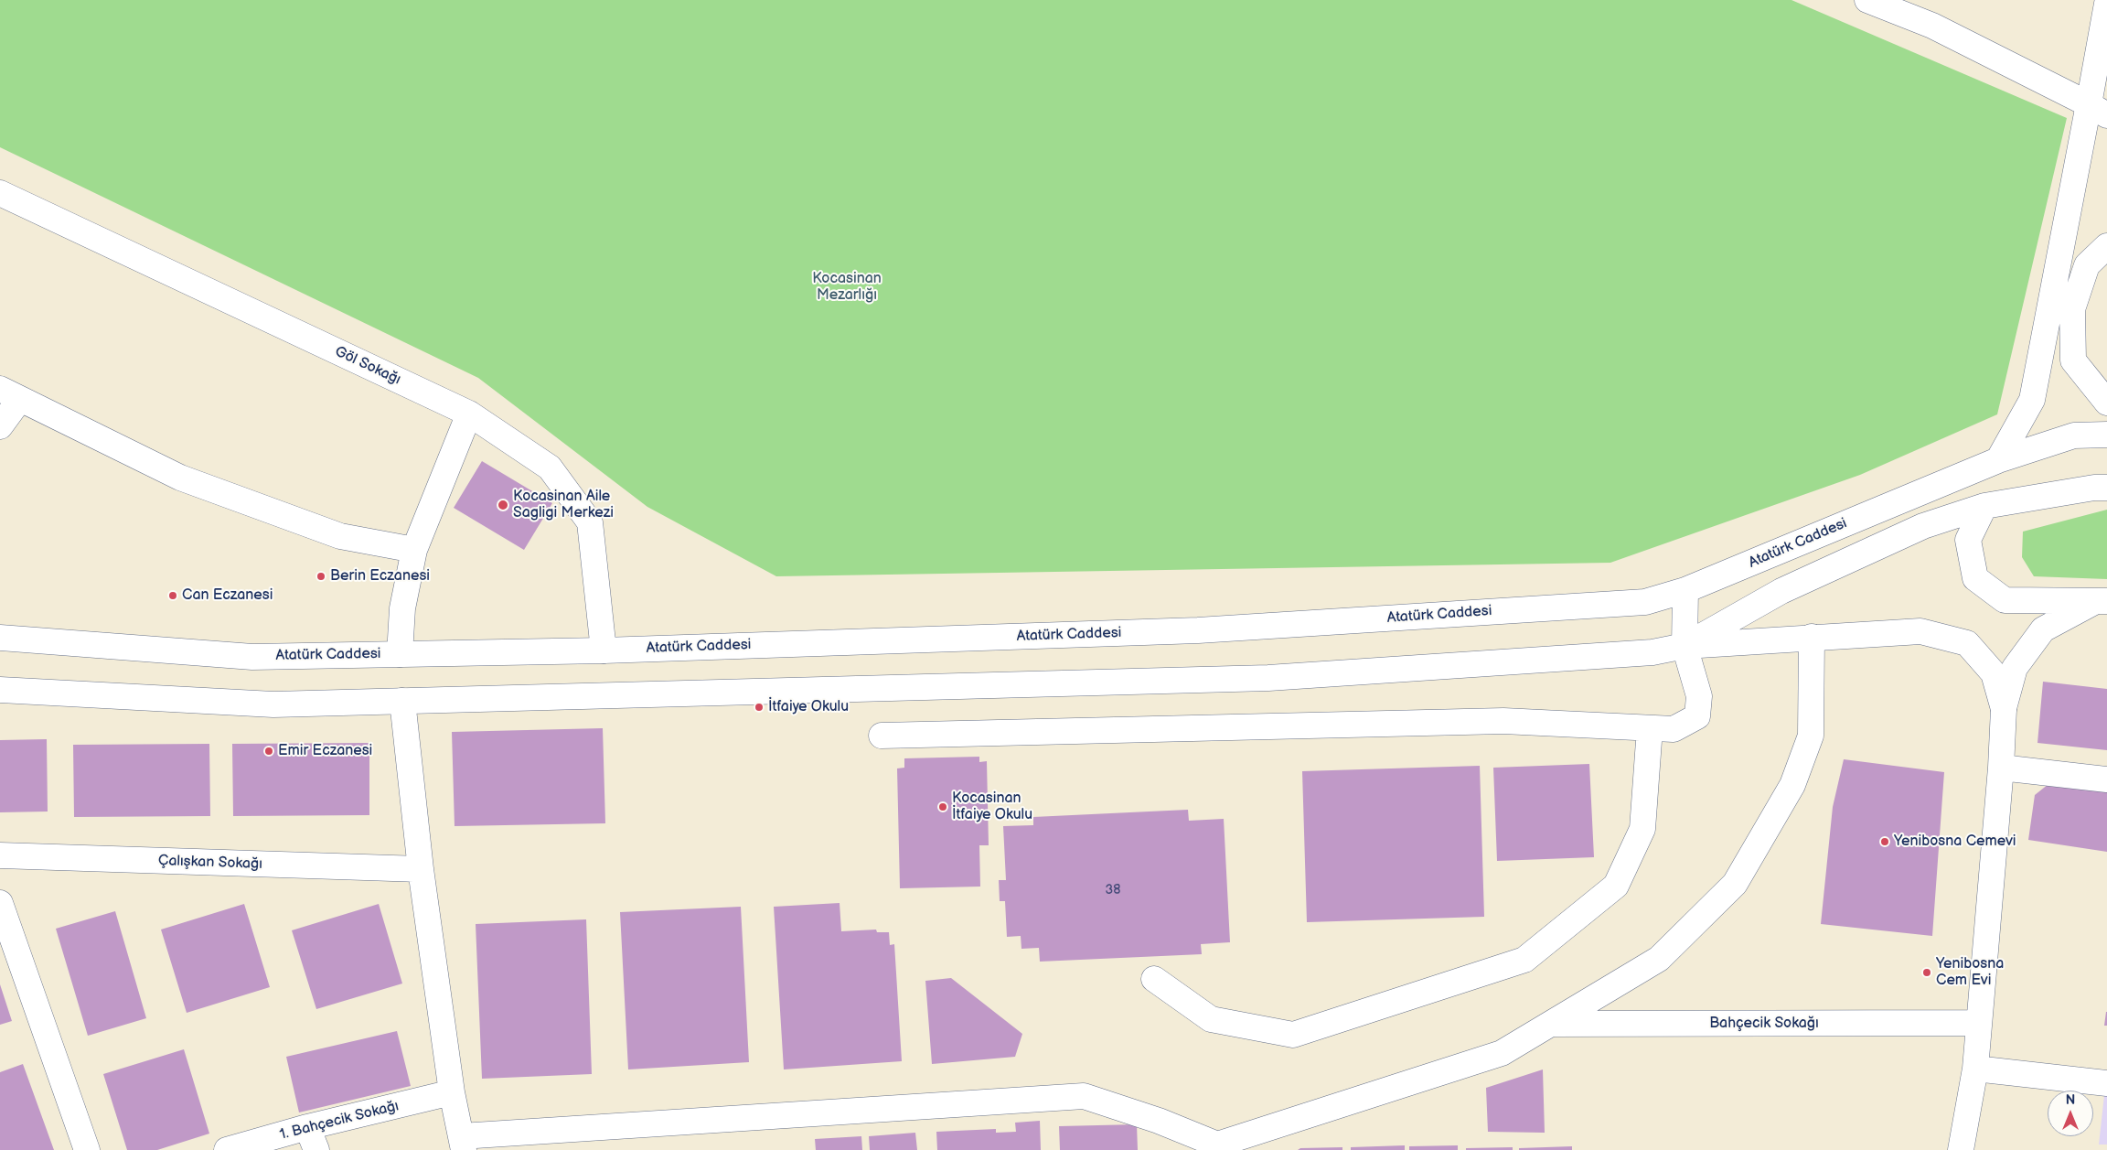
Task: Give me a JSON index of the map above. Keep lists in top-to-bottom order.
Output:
{
  "streets": {
    "street": [
      "Göl Sokağı",
      "Atatürk Caddesi",
      "Çalışkan Sokağı",
      "Bahçecik Sokağı",
      "1. Bahçecik Sokağı"
    ]
  },
  "crossings": [
    ["Göl Sokağı", "Atatürk Caddesi"]
  ],
  "parks": ["Kocasinan Mezarlığı"],
  "places": [
    "Kocasinan Aile Sagligi Merkezi",
    "Berin Eczanesi",
    "Can Eczanesi",
    "İtfaiye Okulu",
    "Emir Eczanesi",
    "Kocasinan İtfaiye Okulu",
    "Yenibosna Cemevi",
    "Yenibosna Cem Evi"
  ],
  "house_numbers": ["38"],
  "north": "top"
}
